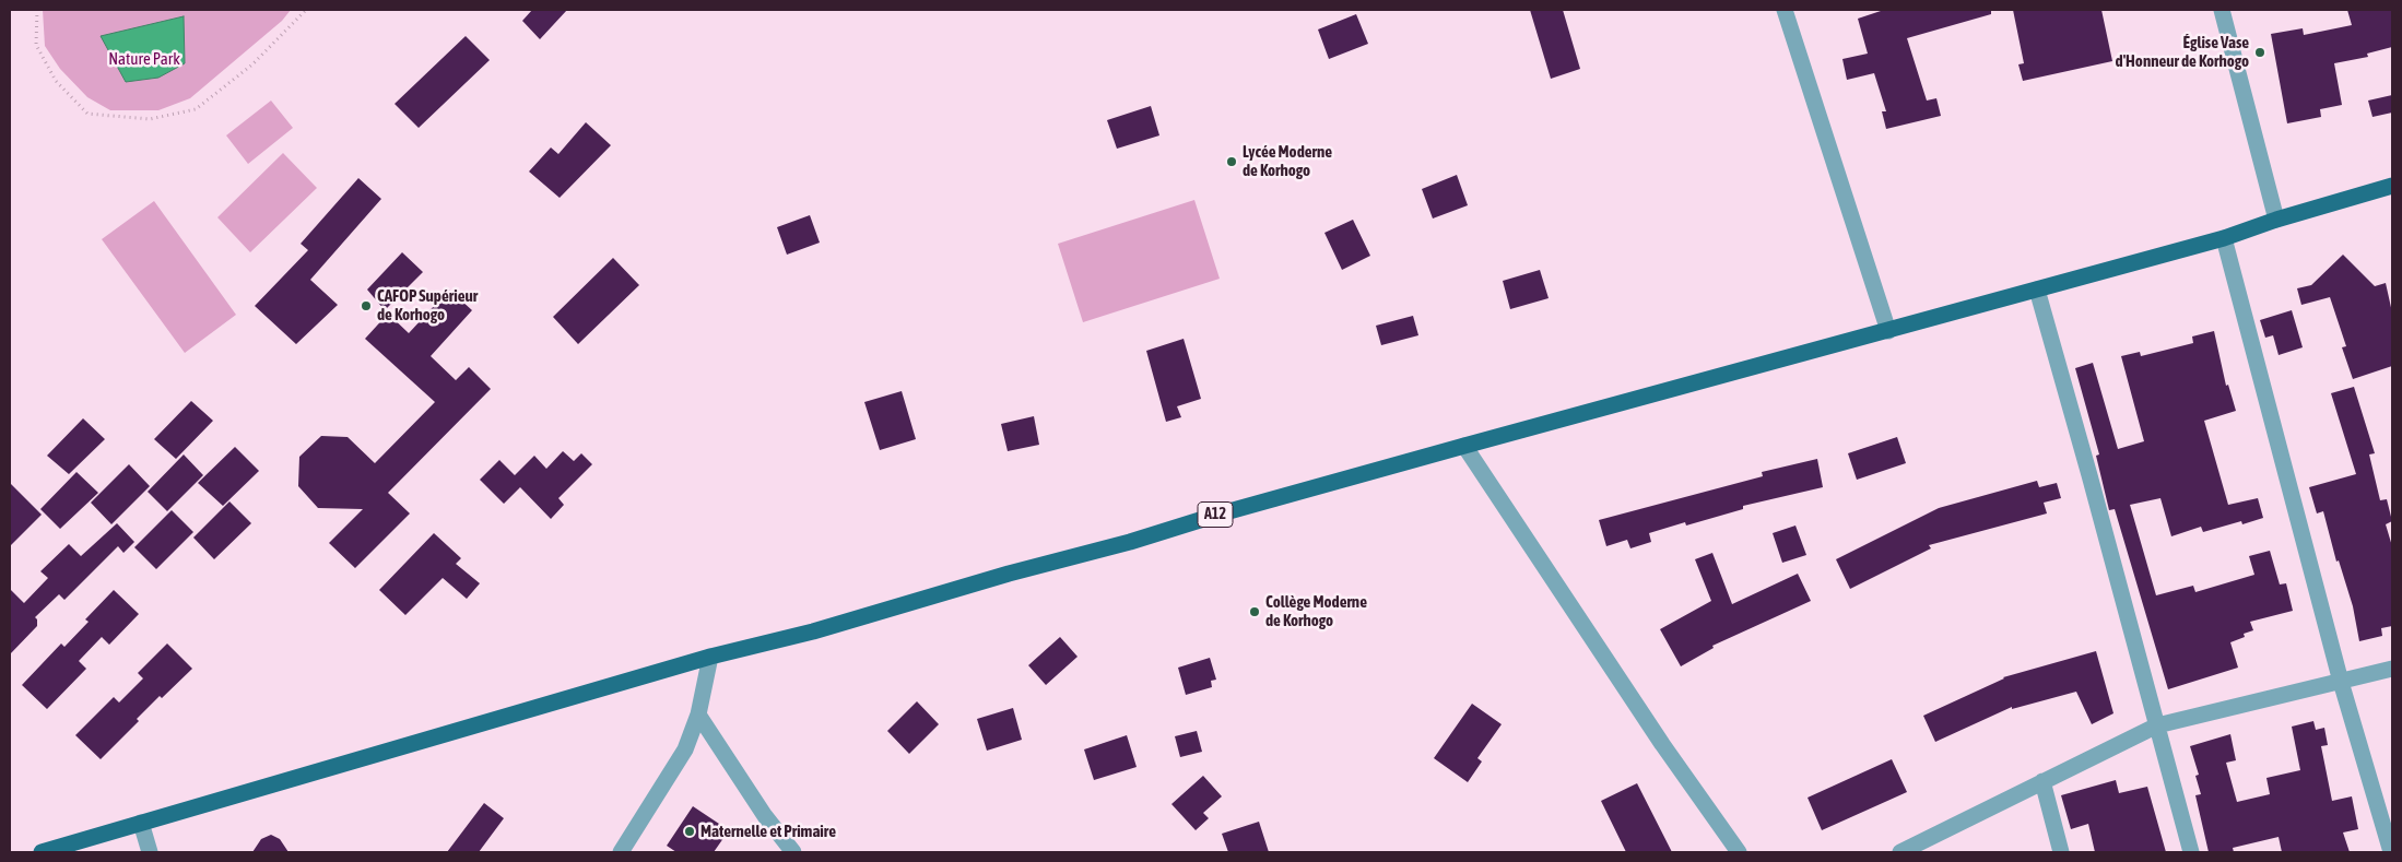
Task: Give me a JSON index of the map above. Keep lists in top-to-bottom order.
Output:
{
  "streets": {
    "main road": ["A12"]
  },
  "parks": ["Nature Park"],
  "places": [
    "Église Vase d'Honneur de Korhogo",
    "Lycée Moderne de Korhogo",
    "CAFOP Supérieur de Korhogo",
    "Collège Moderne de Korhogo",
    "Maternelle et Primaire"
  ]
}
